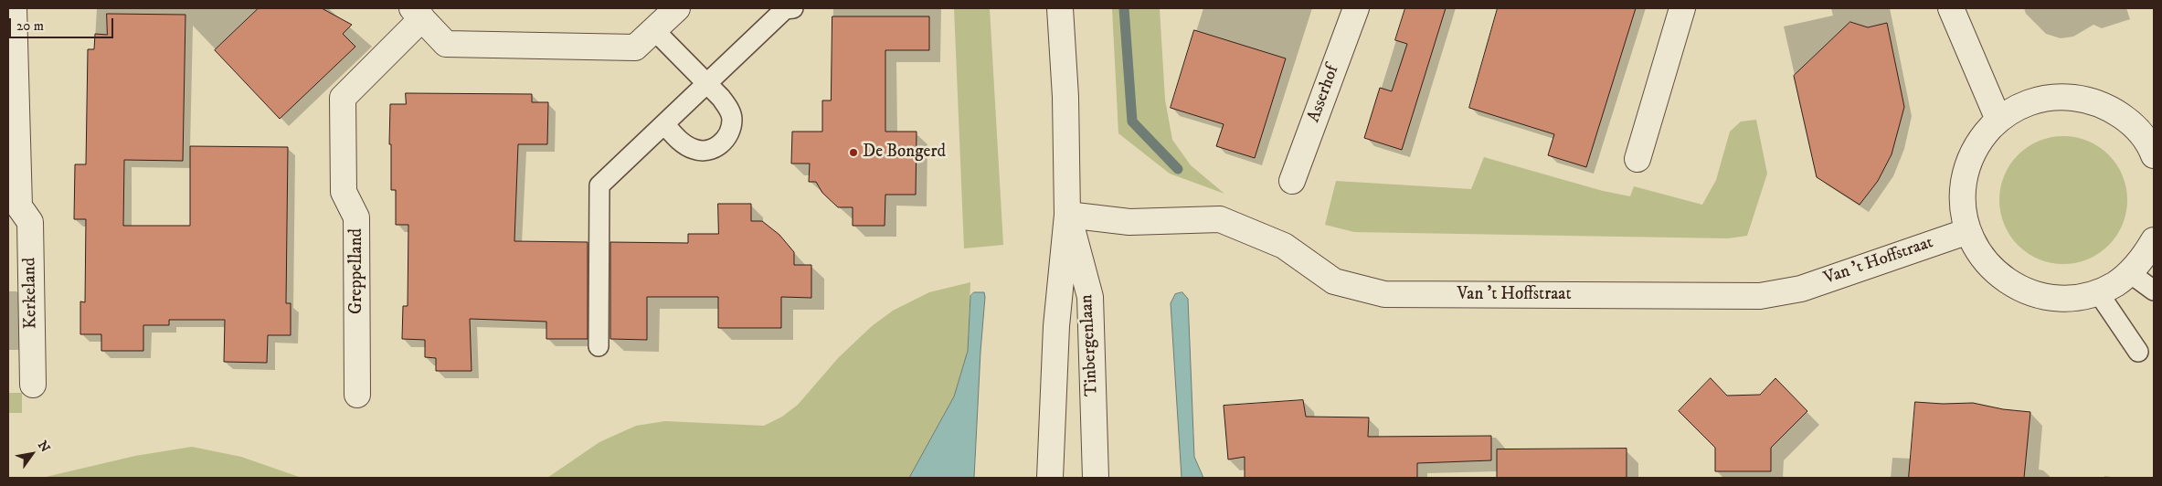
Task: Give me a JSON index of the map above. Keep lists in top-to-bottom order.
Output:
{
  "streets": {
    "street": [
      "Asserhof",
      "Van 't Hoffstraat",
      "Greppelland",
      "Kerkeland",
      "Tinbergenlaan"
    ]
  },
  "crossings": [
    ["Van 't Hoffstraat", "Tinbergenlaan"]
  ],
  "places": ["De Bongerd"],
  "scale_bar": "20 m",
  "north": "top right"
}
